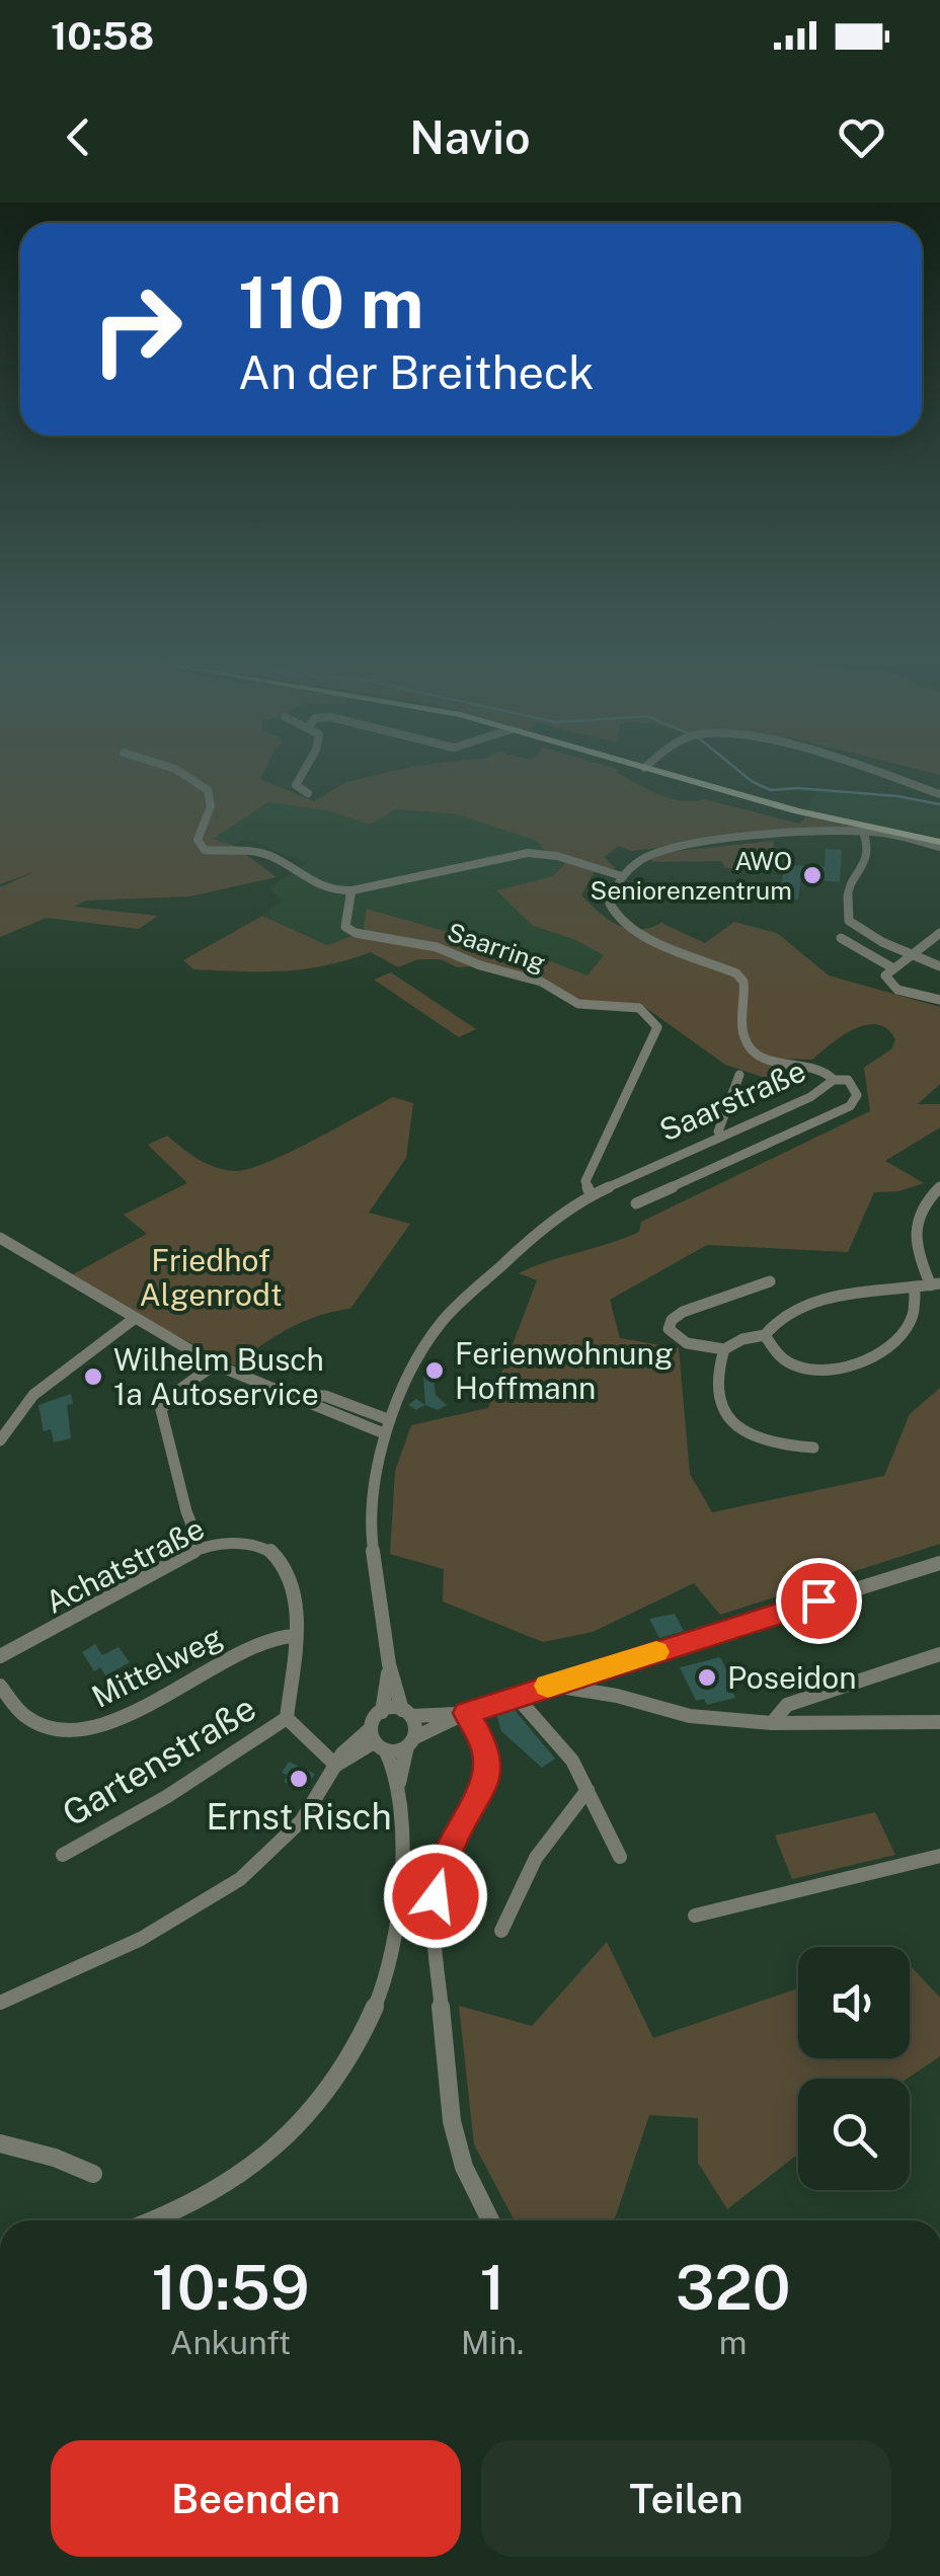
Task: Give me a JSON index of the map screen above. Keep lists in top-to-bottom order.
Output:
{
  "streets": {
    "street": [
      "Saarring",
      "Saarstraße",
      "Achatstraße",
      "Mittelweg",
      "Gartenstraße"
    ]
  },
  "crossings": [
    ["Saarring", "Saarstraße"],
    ["Achatstraße", "Mittelweg"],
    ["Achatstraße", "Gartenstraße"]
  ],
  "parks": ["Friedhof Algenrodt"],
  "places": [
    "AWO Seniorenzentrum",
    "Ferienwohnung Hoffmann",
    "Wilhelm Busch 1a Autoservice",
    "Poseidon",
    "Ernst Risch"
  ],
  "page": {
    "status": "10:58",
    "header": "Navio",
    "turn": ["110 m", "An der Breitheck"],
    "eta": [
      "10:59",
      "Ankunft",
      "1",
      "Min.",
      "320",
      "m"
    ],
    "buttons": ["Beenden", "Teilen"]
  }
}
